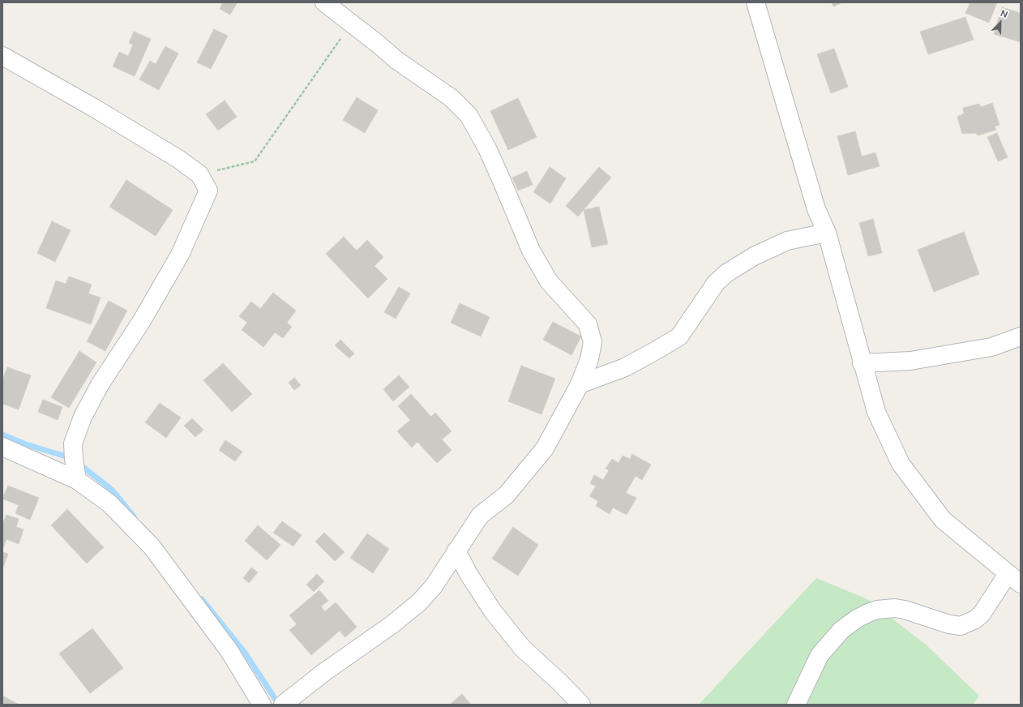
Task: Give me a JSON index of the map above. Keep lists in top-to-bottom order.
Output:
{
  "north": "top right"
}
